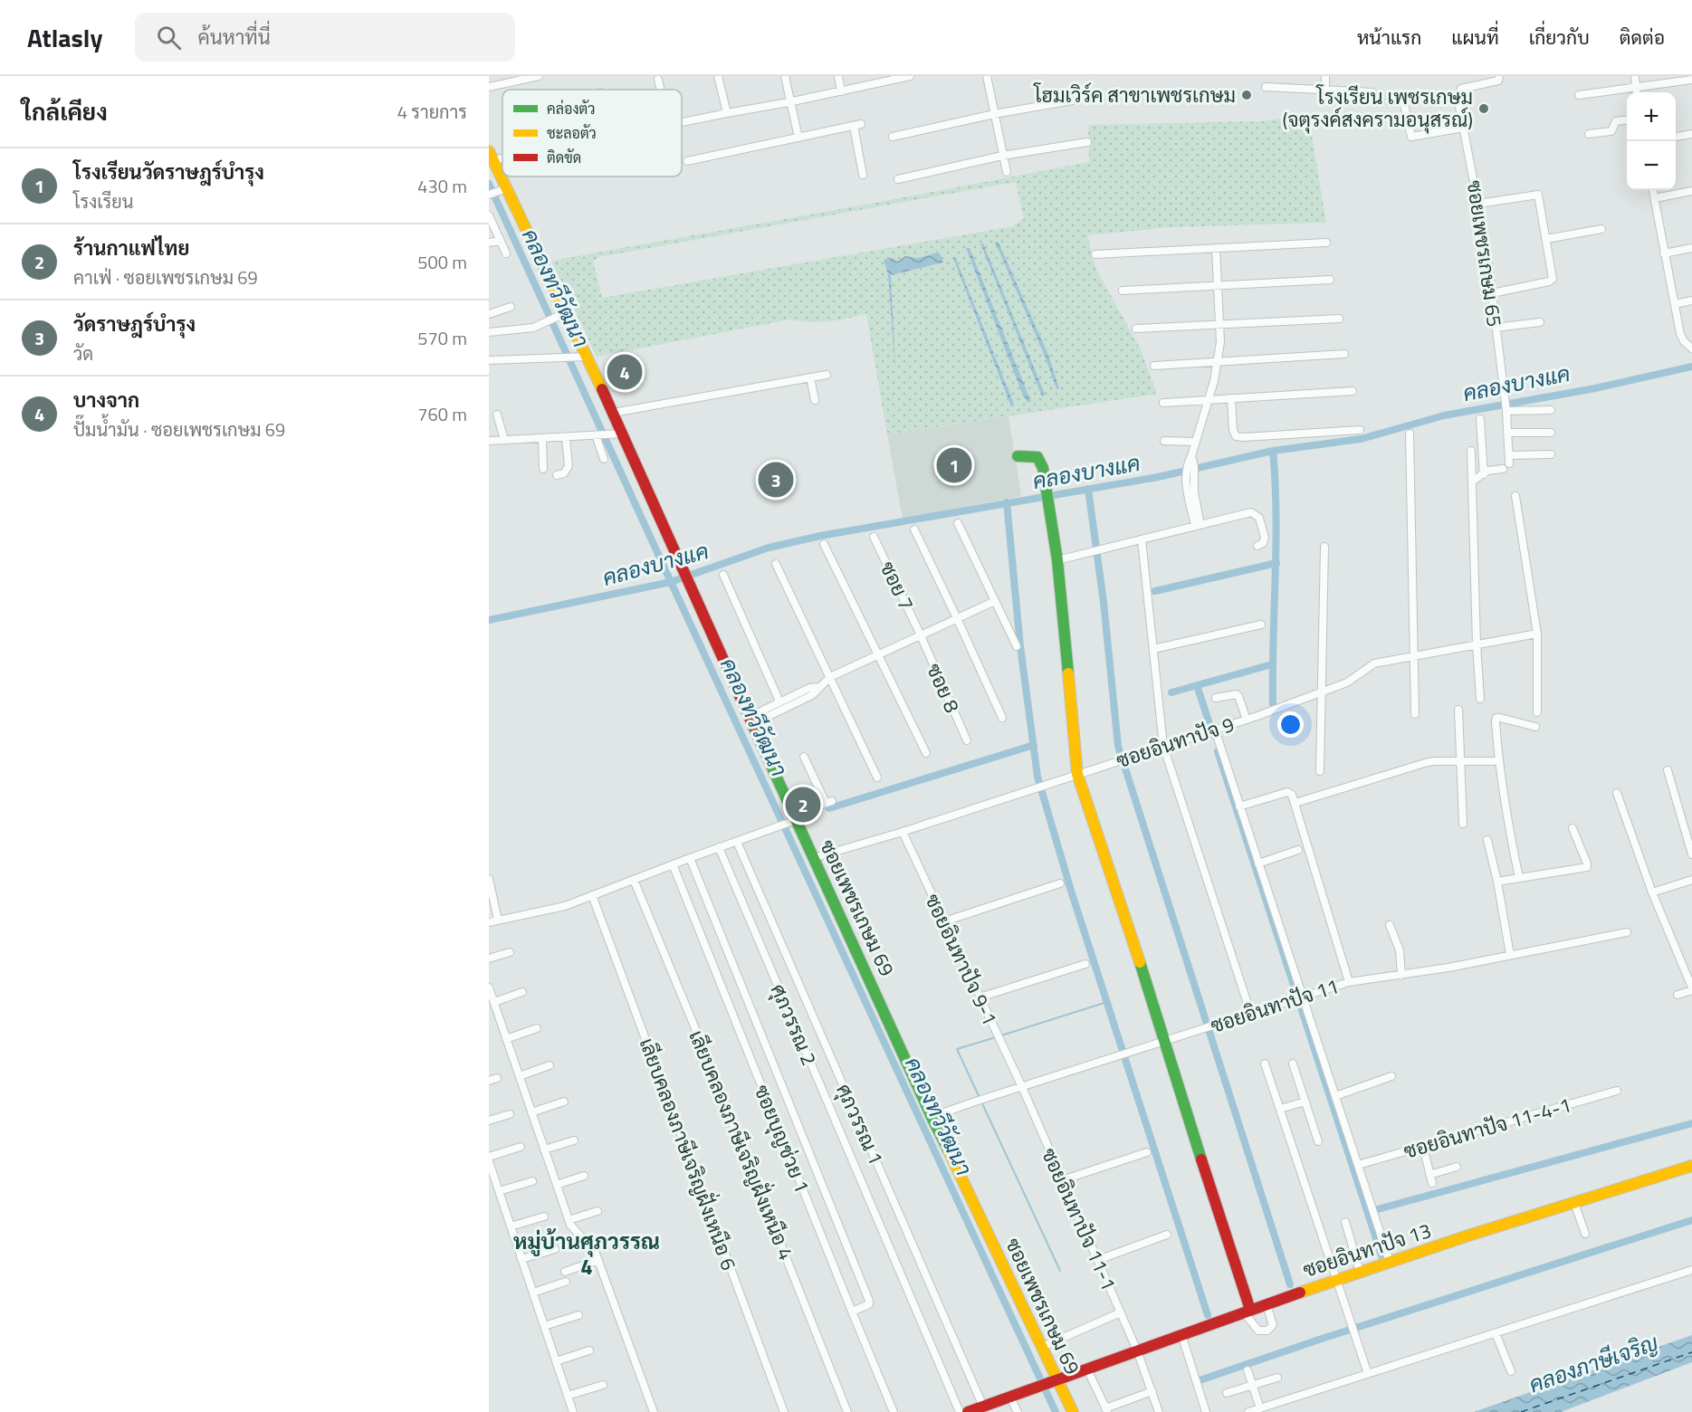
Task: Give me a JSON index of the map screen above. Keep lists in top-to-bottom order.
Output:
{
  "streets": {
    "street": [
      "ซอยเพชรเกษม 65",
      "ซอย 7",
      "ซอย 8",
      "ซอยอินทาปัจ 9",
      "ซอยเพชรเกษม 69",
      "ซอยอินทาปัจ 9-1",
      "ซอยอินทาปัจ 11",
      "ศุภวรรณ 2",
      "ศุภวรรณ 1",
      "ซอยอินทาปัจ 11-4-1",
      "ซอยบุญช่วย 1",
      "เลียบคลองภาษีเจริญฝั่งเหนือ 4",
      "เลียบคลองภาษีเจริญฝั่งเหนือ 6",
      "ซอยอินทาปัจ 11-1",
      "ซอยอินทาปัจ 13"
    ]
  },
  "crossings": [
    ["ซอย 7", "ซอย 8"],
    ["ซอยอินทาปัจ 9", "ซอยเพชรเกษม 69"],
    ["ซอยอินทาปัจ 9", "ซอยอินทาปัจ 9-1"],
    ["ซอยเพชรเกษม 69", "ซอยอินทาปัจ 11"],
    ["ซอยเพชรเกษม 69", "ซอยอินทาปัจ 13"],
    ["ซอยอินทาปัจ 9-1", "ซอยอินทาปัจ 11"],
    ["ซอยอินทาปัจ 9-1", "ซอยอินทาปัจ 11-1"],
    ["ซอยอินทาปัจ 11", "ซอยอินทาปัจ 11-1"],
    ["ศุภวรรณ 1", "ซอยอินทาปัจ 13"],
    ["ซอยอินทาปัจ 11-1", "ซอยอินทาปัจ 13"]
  ],
  "districts": ["หมู่บ้านศุภวรรณ 4"],
  "water": ["คลองทวีวัฒนา", "คลองบางแค", "คลองภาษีเจริญ"],
  "places": ["โฮมเวิร์ค สาขาเพชรเกษม", "โรงเรียน เพชรเกษม (จตุรงค์สงครามอนุสรณ์)"],
  "legend": ["คล่องตัว", "ชะลอตัว", "ติดขัด"],
  "page": {
    "header": "Atlasly",
    "search": "ค้นหาที่นี่",
    "nav": [
      "หน้าแรก",
      "แผนที่",
      "เกี่ยวกับ",
      "ติดต่อ"
    ],
    "heading": ["ใกล้เคียง", "4 รายการ"],
    "map_buttons": ["+", "−"],
    "list": [
      {
        "mark": "1",
        "name": "โรงเรียนวัดราษฎร์บำรุง",
        "note": "โรงเรียน",
        "value": "430 m"
      },
      {
        "mark": "2",
        "name": "ร้านกาแฟไทย",
        "note": "คาเฟ่ · ซอยเพชรเกษม 69",
        "value": "500 m"
      },
      {
        "mark": "3",
        "name": "วัดราษฎร์บำรุง",
        "note": "วัด",
        "value": "570 m"
      },
      {
        "mark": "4",
        "name": "บางจาก",
        "note": "ปั๊มน้ำมัน · ซอยเพชรเกษม 69",
        "value": "760 m"
      }
    ],
    "pins": [
      "4",
      "1",
      "3",
      "2"
    ]
  }
}
